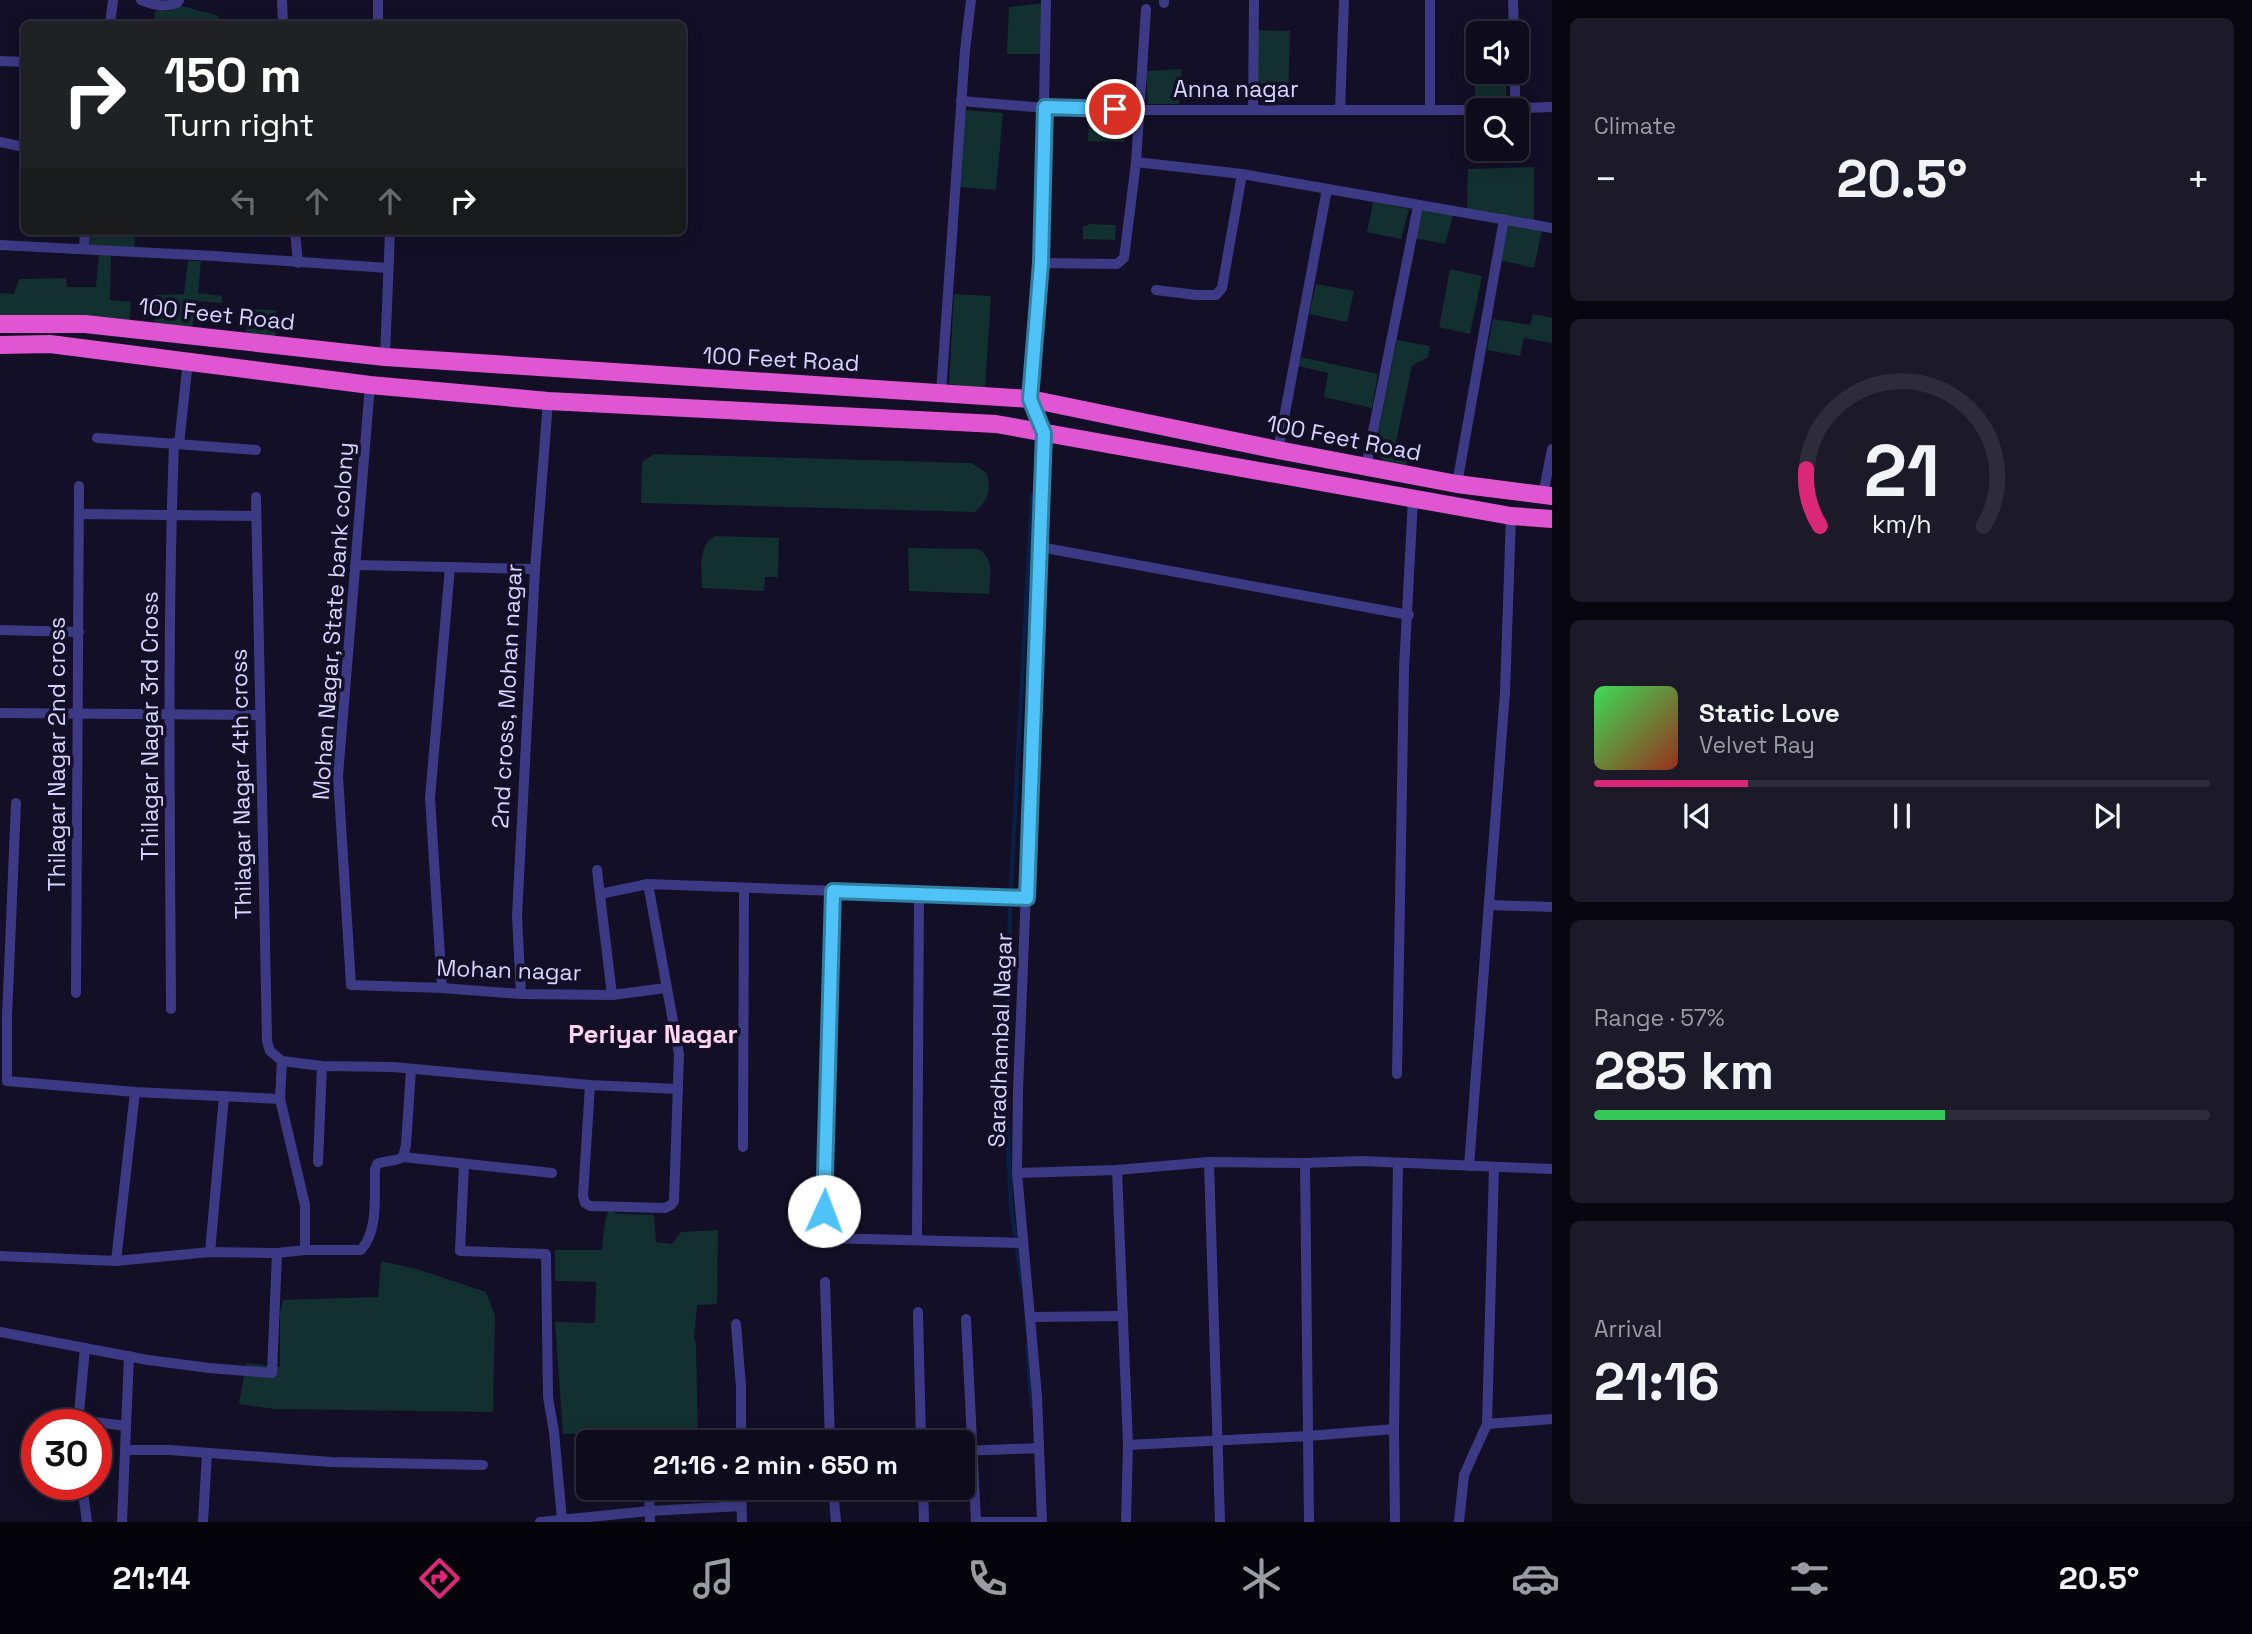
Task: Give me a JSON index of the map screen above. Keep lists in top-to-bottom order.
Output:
{
  "streets": {
    "highway": ["100 Feet Road"],
    "street": [
      "Anna nagar",
      "Mohan Nagar, State bank colony",
      "2nd cross, Mohan nagar",
      "Thilagar Nagar 3rd Cross",
      "Thilagar Nagar 2nd cross",
      "Thilagar Nagar 4th cross",
      "Mohan nagar",
      "Saradhambal Nagar"
    ]
  },
  "crossings": [
    ["100 Feet Road", "Mohan Nagar, State bank colony"],
    ["100 Feet Road", "2nd cross, Mohan nagar"],
    ["100 Feet Road", "Thilagar Nagar 3rd Cross"],
    ["100 Feet Road", "Saradhambal Nagar"],
    ["Mohan Nagar, State bank colony", "Mohan nagar"],
    ["2nd cross, Mohan nagar", "Mohan nagar"]
  ],
  "districts": ["Periyar Nagar"],
  "page": {
    "tile": [
      "Climate",
      ["Range · 57%", "285 km"],
      ["Arrival", "21:16"]
    ],
    "turn": ["150 m", "Turn right"],
    "heat": ["−", "20.5°", "+"],
    "song": ["Static Love", "Velvet Ray"],
    "limit": "30",
    "trip": "21:16 · 2 min · 650 m",
    "tabs": ["21:14", "20.5°"],
    "gauge": ["21", "km/h"]
  }
}
